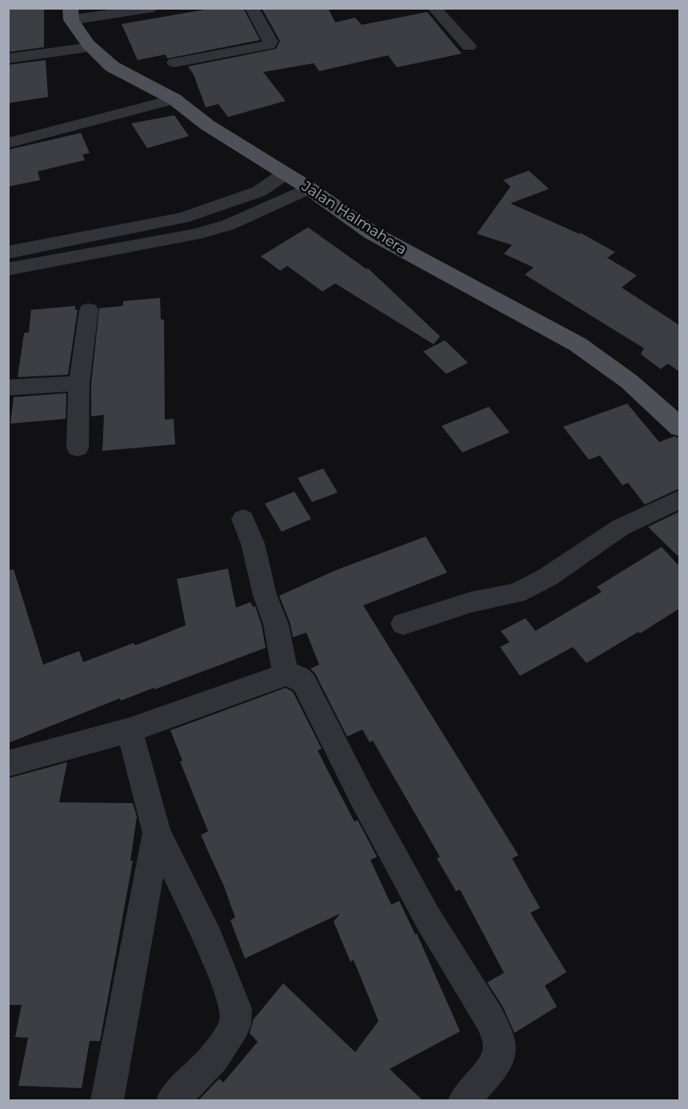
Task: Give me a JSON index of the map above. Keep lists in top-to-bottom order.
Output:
{
  "streets": {
    "main road": ["Jalan Halmahera"]
  }
}
